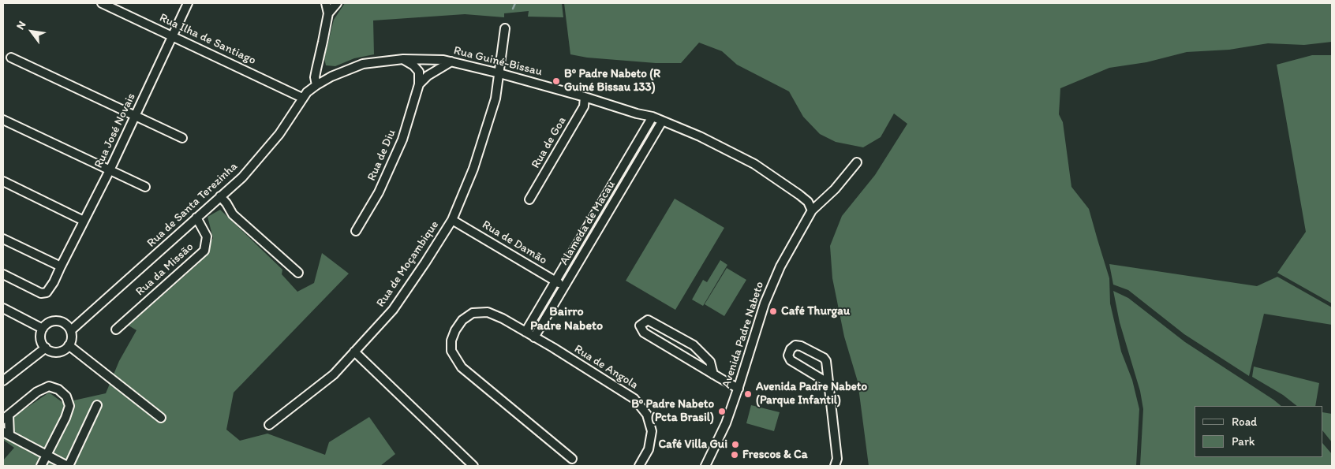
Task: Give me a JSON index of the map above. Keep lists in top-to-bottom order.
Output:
{
  "streets": {
    "street": [
      "Rua Ilha de Santiago",
      "Rua Guiné-Bissau",
      "Rua José Novais",
      "Rua de Goa",
      "Rua de Diu",
      "Rua de Santa Terezinha",
      "Alameda de Macau",
      "Rua de Damão",
      "Rua de Moçambique",
      "Rua da Missão",
      "Avenida Padre Nabeto",
      "Rua de Angola"
    ]
  },
  "crossings": [
    ["Rua Ilha de Santiago", "Rua José Novais"],
    ["Rua Ilha de Santiago", "Rua de Santa Terezinha"],
    ["Rua Guiné-Bissau", "Rua de Goa"],
    ["Rua Guiné-Bissau", "Rua de Santa Terezinha"],
    ["Rua Guiné-Bissau", "Alameda de Macau"],
    ["Rua Guiné-Bissau", "Rua de Moçambique"],
    ["Rua Guiné-Bissau", "Avenida Padre Nabeto"],
    ["Rua de Santa Terezinha", "Rua da Missão"],
    ["Alameda de Macau", "Rua de Damão"],
    ["Alameda de Macau", "Rua de Angola"],
    ["Rua de Damão", "Rua de Moçambique"]
  ],
  "districts": ["Bairro Padre Nabeto"],
  "places": [
    "Bº Padre Nabeto (R Guiné Bissau 133)",
    "Café Thurgau",
    "Avenida Padre Nabeto (Parque Infantil)",
    "Bº Padre Nabeto (Pcta Brasil)",
    "Café Villa Gui",
    "Frescos & Ca"
  ],
  "legend": ["Road", "Park"],
  "north": "top left"
}
